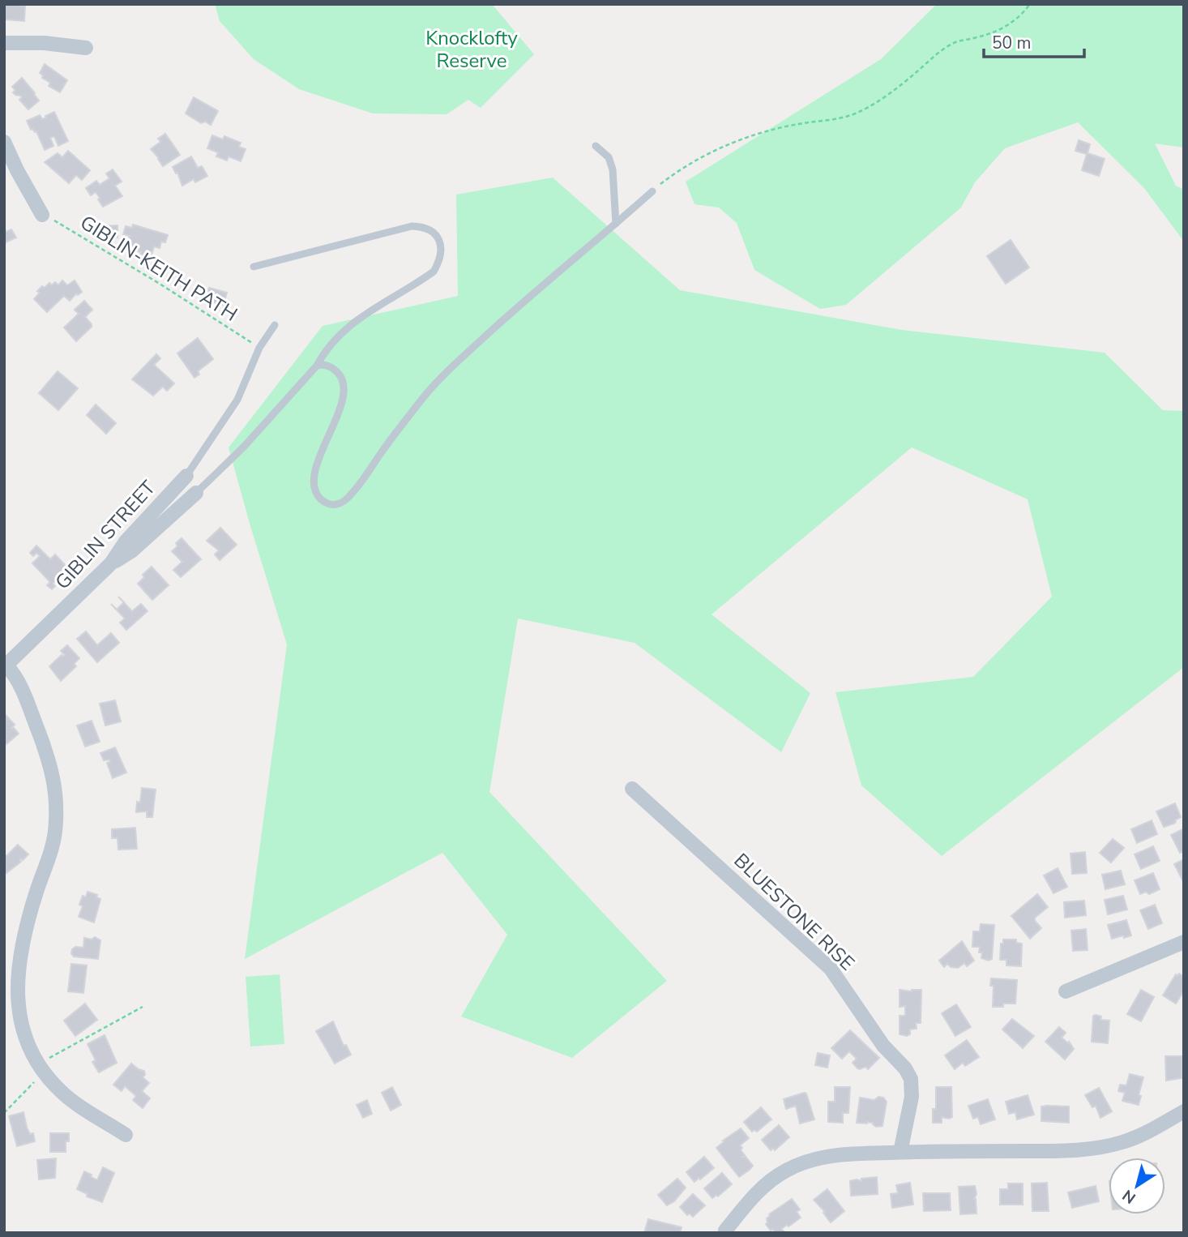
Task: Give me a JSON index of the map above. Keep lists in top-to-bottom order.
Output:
{
  "streets": {
    "street": ["GIBLIN STREET", "BLUESTONE RISE"],
    "path": ["GIBLIN-KEITH PATH"]
  },
  "parks": ["Knocklofty Reserve"],
  "scale_bar": "50 m",
  "north": "bottom left"
}
